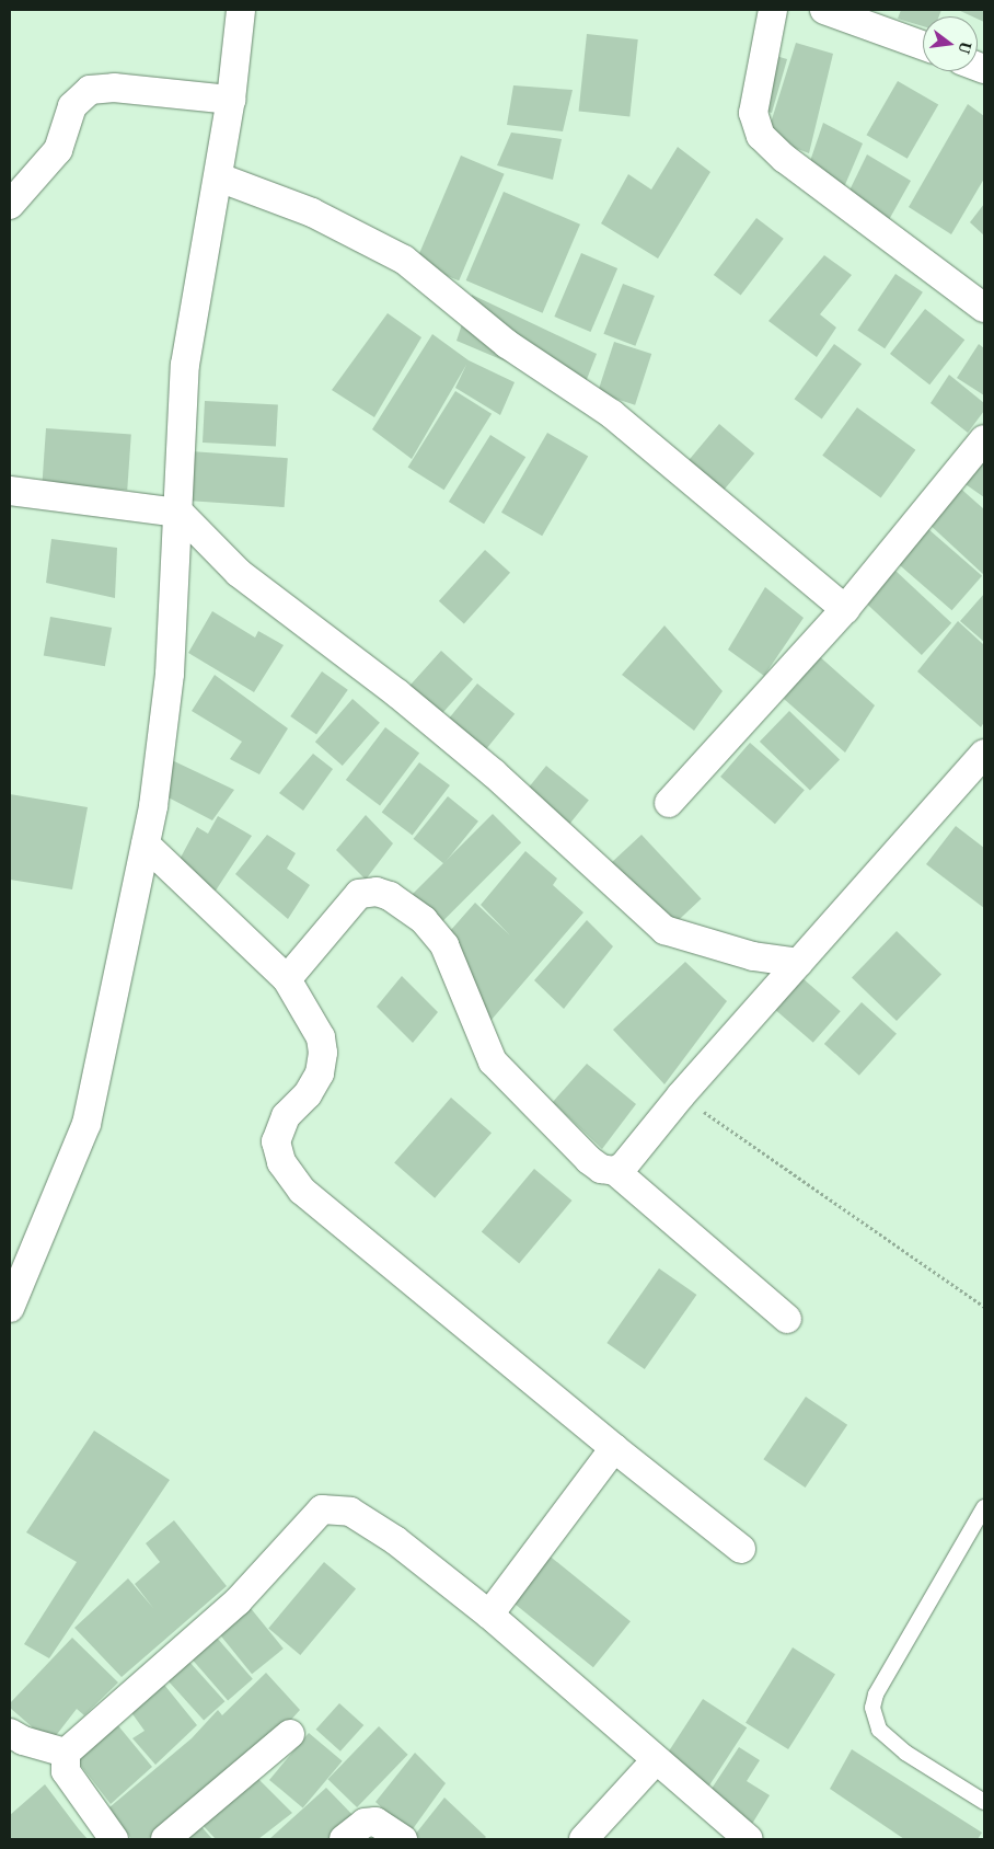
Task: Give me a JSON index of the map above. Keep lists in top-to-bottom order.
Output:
{
  "north": "right"
}
